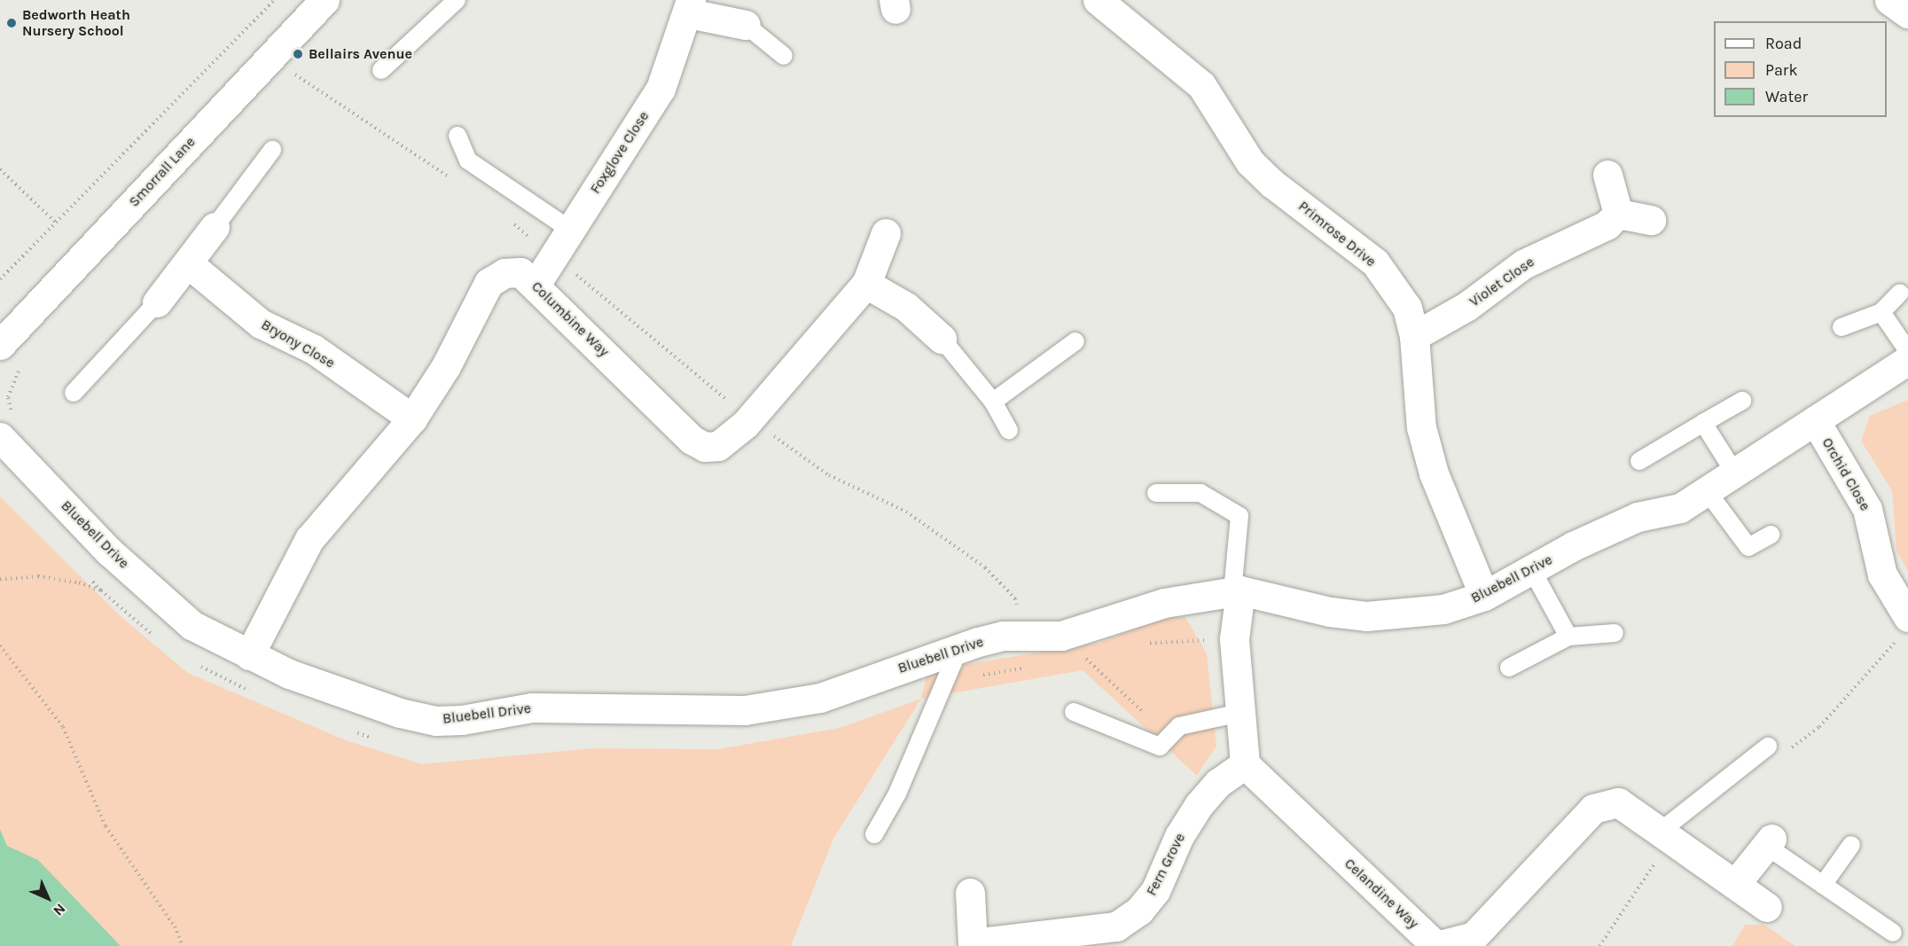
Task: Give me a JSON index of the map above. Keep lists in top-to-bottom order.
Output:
{
  "streets": {
    "street": [
      "Foxglove Close",
      "Smorrall Lane",
      "Primrose Drive",
      "Violet Close",
      "Columbine Way",
      "Bryony Close",
      "Orchid Close",
      "Bluebell Drive",
      "Fern Grove",
      "Celandine Way"
    ]
  },
  "crossings": [
    ["Foxglove Close", "Columbine Way"],
    ["Primrose Drive", "Violet Close"],
    ["Primrose Drive", "Bluebell Drive"],
    ["Columbine Way", "Bryony Close"],
    ["Columbine Way", "Bluebell Drive"],
    ["Orchid Close", "Bluebell Drive"],
    ["Fern Grove", "Celandine Way"]
  ],
  "places": ["Bedworth Heath Nursery School", "Bellairs Avenue"],
  "legend": ["Road", "Park", "Water"],
  "north": "bottom right"
}
